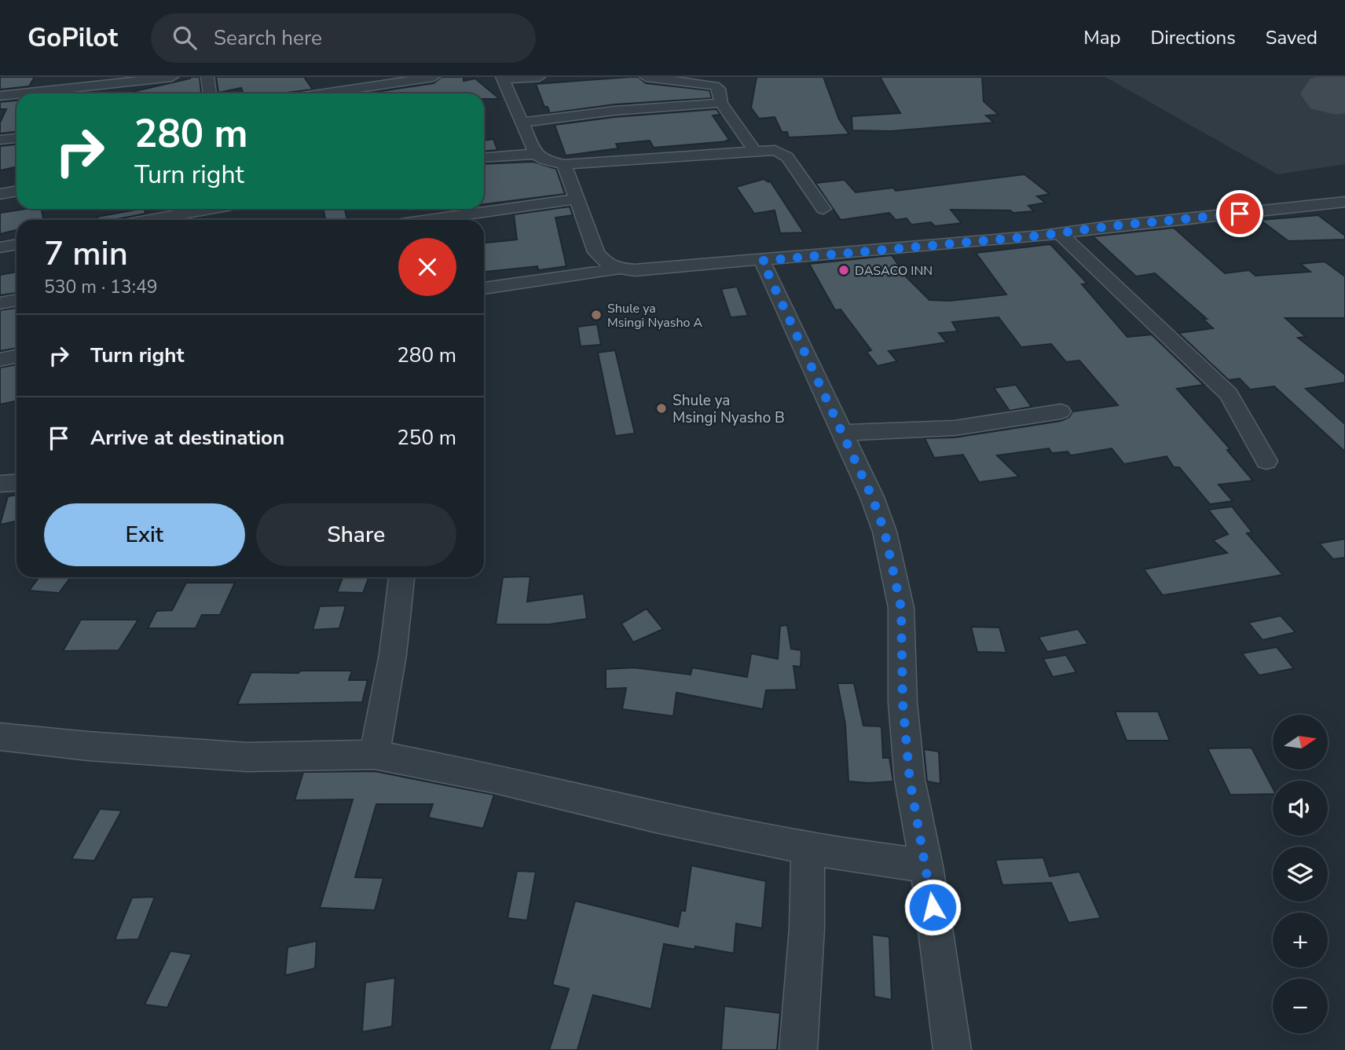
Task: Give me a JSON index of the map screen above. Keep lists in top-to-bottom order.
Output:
{
  "places": ["DASACO INN", "Shule ya Msingi Nyasho A", "Shule ya Msingi Nyasho B"],
  "north": "right",
  "page": {
    "header": "GoPilot",
    "search": "Search here",
    "nav": ["Map", "Directions", "Saved"],
    "turn": ["280 m", "Turn right"],
    "heading": ["7 min", "530 m · 13:49"],
    "list": [
      {
        "name": "Turn right",
        "value": "280 m"
      },
      {
        "name": "Arrive at destination",
        "value": "250 m"
      }
    ],
    "buttons": ["Exit", "Share"],
    "map_buttons": ["+", "−"]
  }
}
